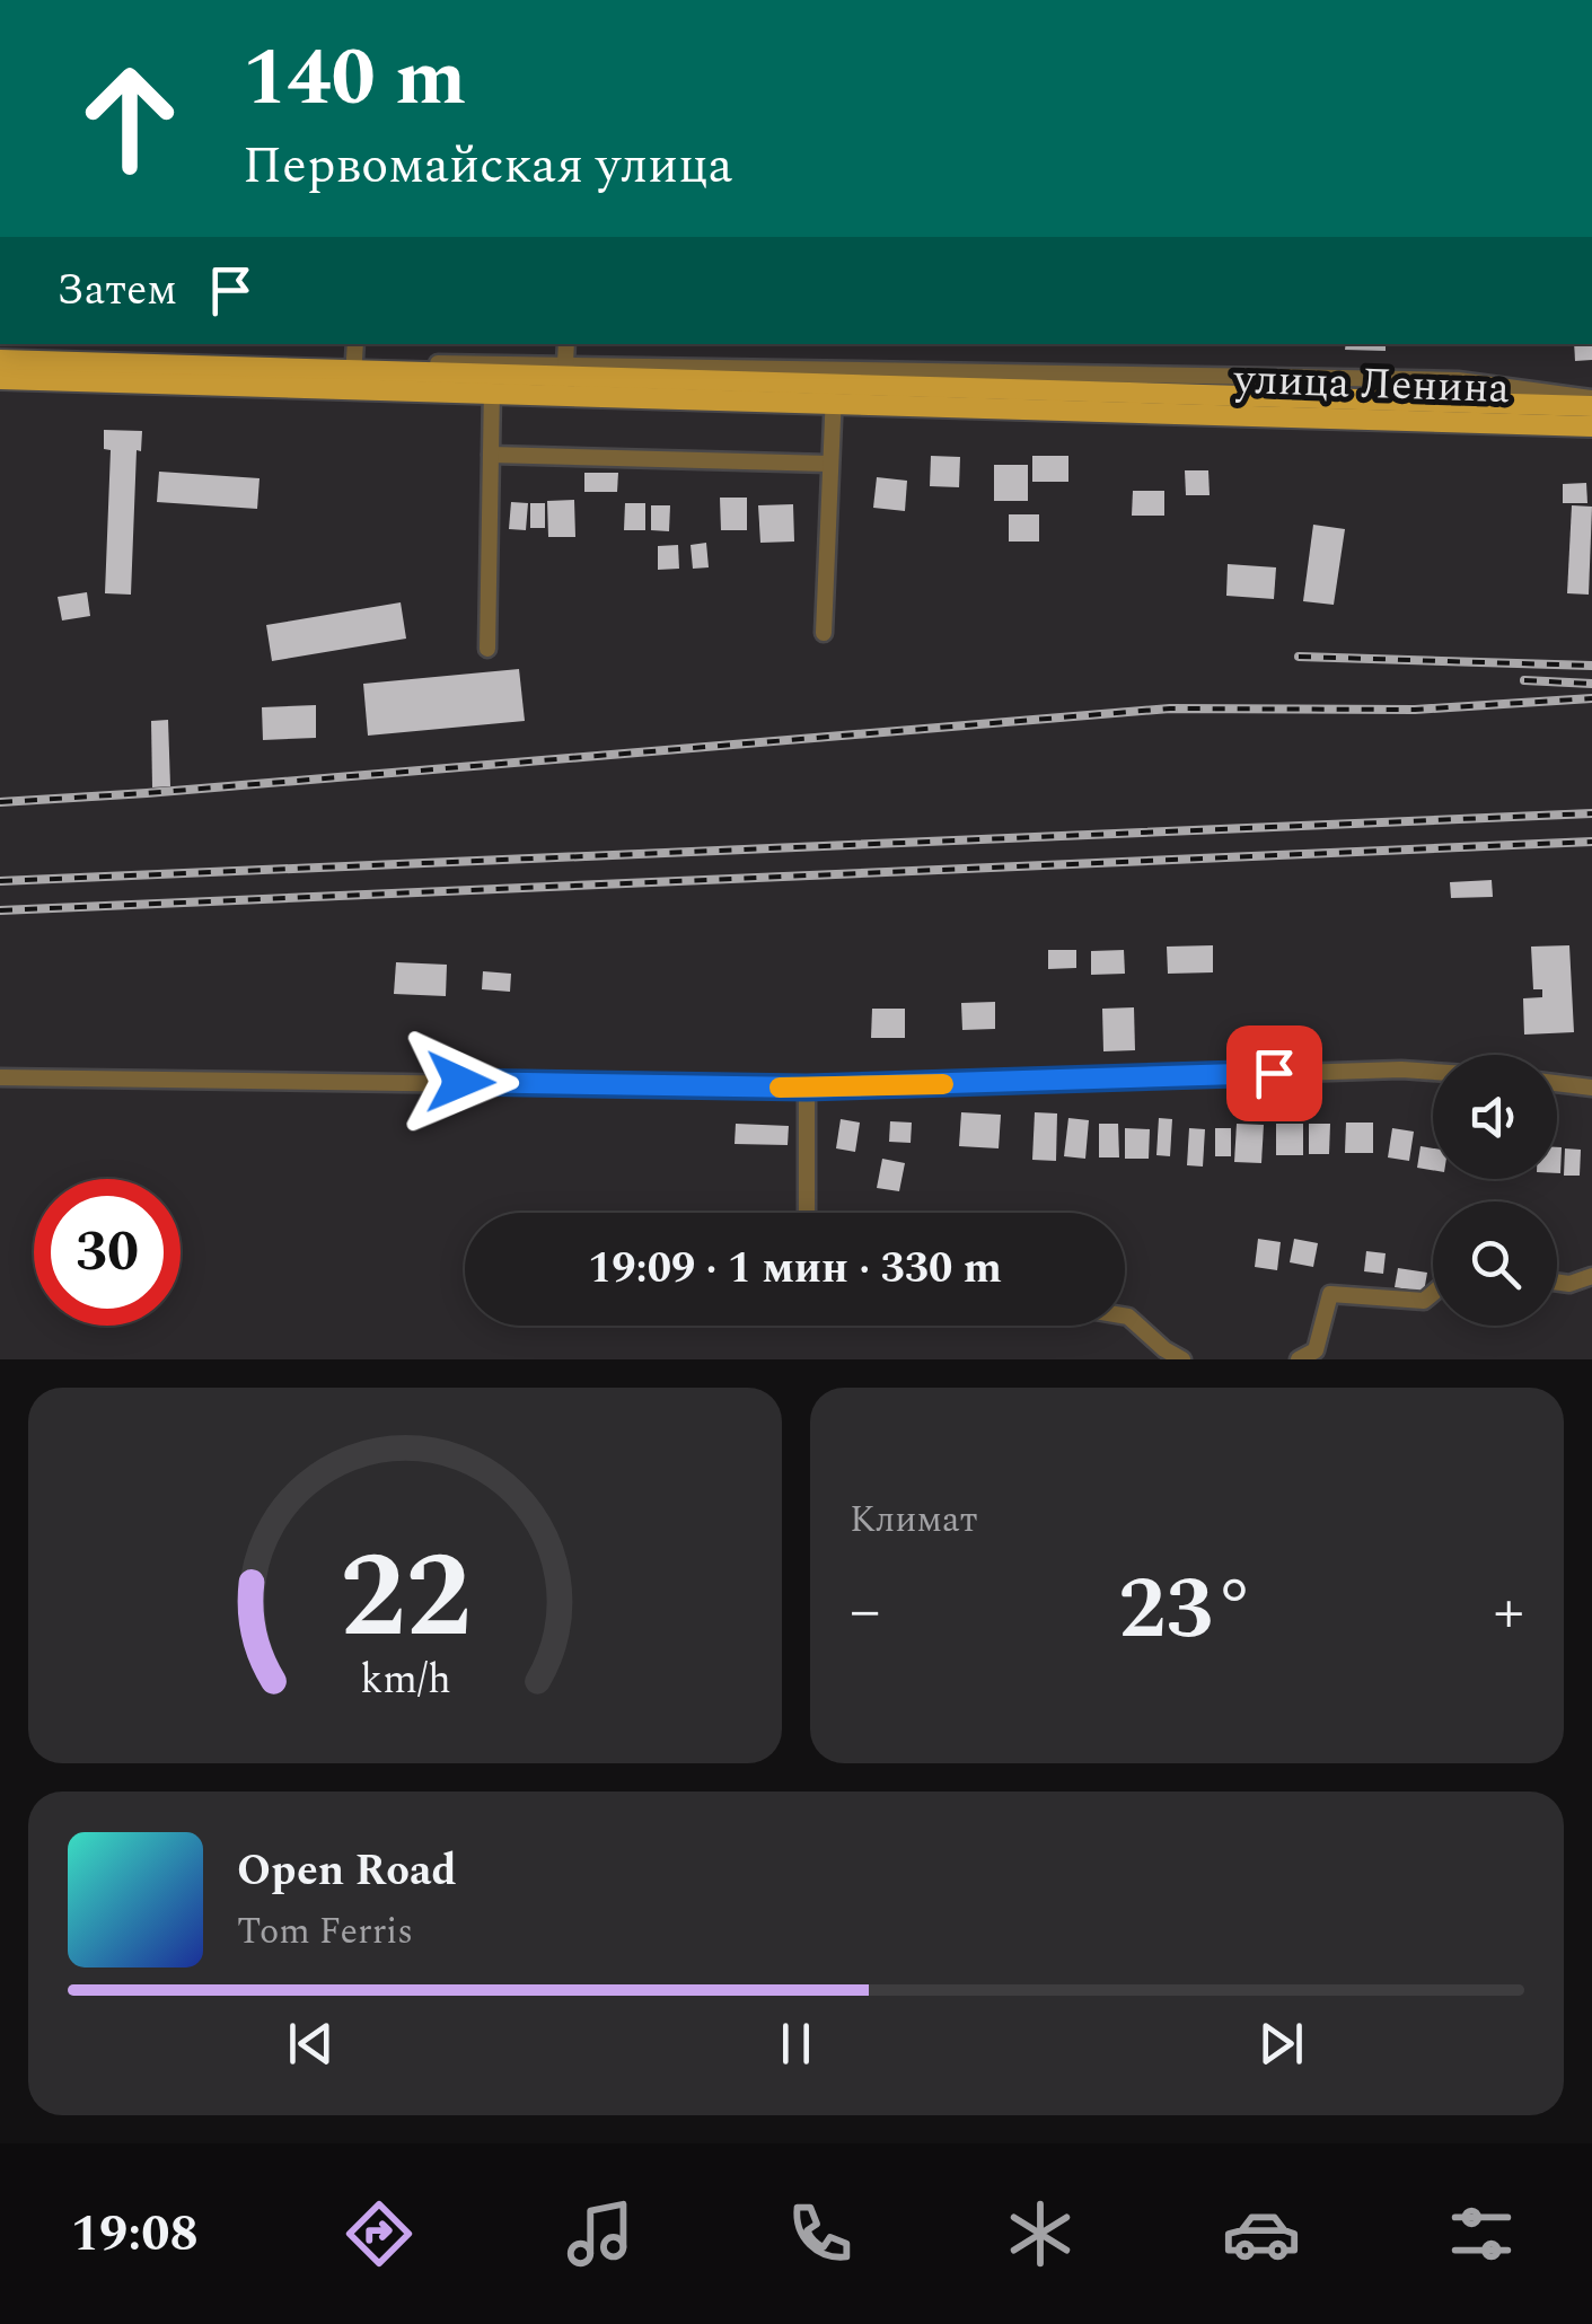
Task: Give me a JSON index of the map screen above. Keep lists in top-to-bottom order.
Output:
{
  "streets": {
    "main road": ["улица Ленина"]
  },
  "page": {
    "turn": ["140 m", "Первомайская улица"],
    "then": "Затем",
    "limit": "30",
    "trip": "19:09 · 1 мин · 330 m",
    "tile": "Климат",
    "heat": ["−", "23°", "+"],
    "song": ["Open Road", "Tom Ferris"],
    "tabs": "19:08",
    "gauge": ["22", "km/h"]
  }
}
